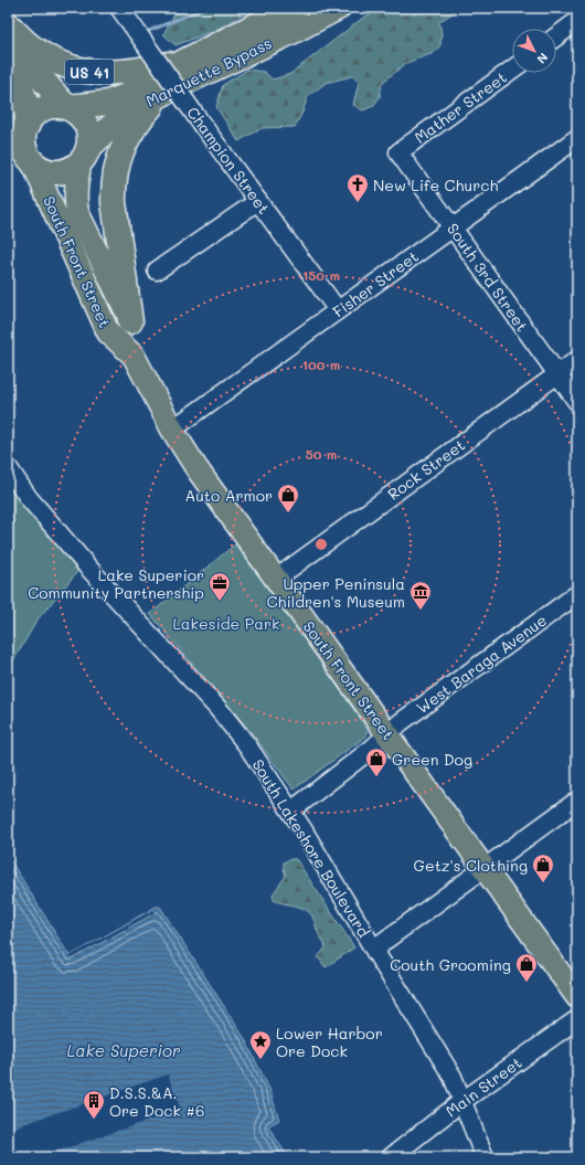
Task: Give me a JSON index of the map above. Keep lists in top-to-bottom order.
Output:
{
  "streets": {
    "highway": ["US 41", "Marquette Bypass"],
    "main road": ["South Front Street"],
    "street": [
      "Mather Street",
      "Champion Street",
      "South 3rd Street",
      "Fisher Street",
      "Rock Street",
      "West Baraga Avenue",
      "South Lakeshore Boulevard",
      "Main Street"
    ]
  },
  "crossings": [
    ["US 41", "Marquette Bypass"],
    ["US 41", "South Front Street"],
    ["Marquette Bypass", "South Front Street"],
    ["Mather Street", "South 3rd Street"],
    ["Champion Street", "Fisher Street"],
    ["South Front Street", "Fisher Street"],
    ["South Front Street", "Rock Street"],
    ["South Front Street", "West Baraga Avenue"],
    ["South 3rd Street", "Fisher Street"],
    ["South 3rd Street", "Rock Street"],
    ["West Baraga Avenue", "South Lakeshore Boulevard"],
    ["South Lakeshore Boulevard", "Main Street"]
  ],
  "water": ["Lake Superior"],
  "parks": ["Lakeside Park"],
  "places": {
    "church": ["New Life Church"],
    "shop": [
      "Auto Armor",
      "Green Dog",
      "Getz's Clothing",
      "Couth Grooming"
    ],
    "office": ["Lake Superior Community Partnership"],
    "museum": ["Upper Peninsula Children's Museum"],
    "place": ["Lower Harbor Ore Dock"],
    "building": ["D.S.S.&A. Ore Dock #6"]
  },
  "north": "bottom right",
  "rings": ["150 m", "100 m", "50 m"]
}
